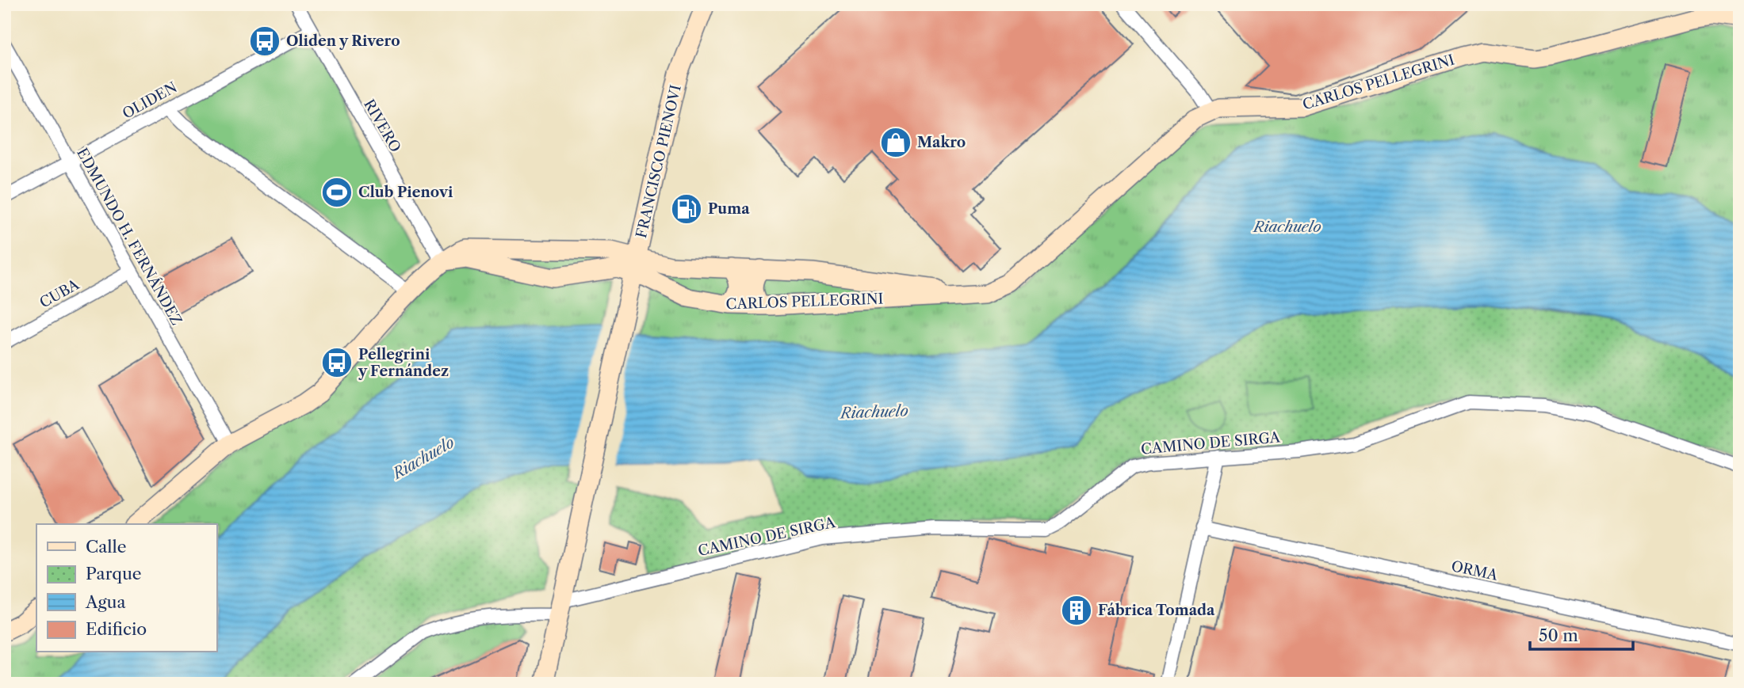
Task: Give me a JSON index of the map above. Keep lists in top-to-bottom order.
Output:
{
  "streets": {
    "street": [
      "CARLOS PELLEGRINI",
      "OLIDEN",
      "RIVERO",
      "FRANCISCO PIENOVI",
      "EDMUNDO H. FERNÁNDEZ",
      "CUBA",
      "CAMINO DE SIRGA",
      "ORMA"
    ]
  },
  "crossings": [
    ["CARLOS PELLEGRINI", "RIVERO"],
    ["CARLOS PELLEGRINI", "FRANCISCO PIENOVI"],
    ["CARLOS PELLEGRINI", "EDMUNDO H. FERNÁNDEZ"],
    ["OLIDEN", "RIVERO"],
    ["OLIDEN", "EDMUNDO H. FERNÁNDEZ"],
    ["FRANCISCO PIENOVI", "CAMINO DE SIRGA"],
    ["EDMUNDO H. FERNÁNDEZ", "CUBA"]
  ],
  "water": ["Riachuelo"],
  "places": {
    "bus stop": ["Oliden y Rivero", "Pellegrini y Fernández"],
    "shop": ["Makro"],
    "sports": ["Club Pienovi"],
    "fuel station": ["Puma"],
    "building": ["Fábrica Tomada"]
  },
  "legend": [
    "Calle",
    "Parque",
    "Agua",
    "Edificio"
  ],
  "scale_bar": "50 m"
}
